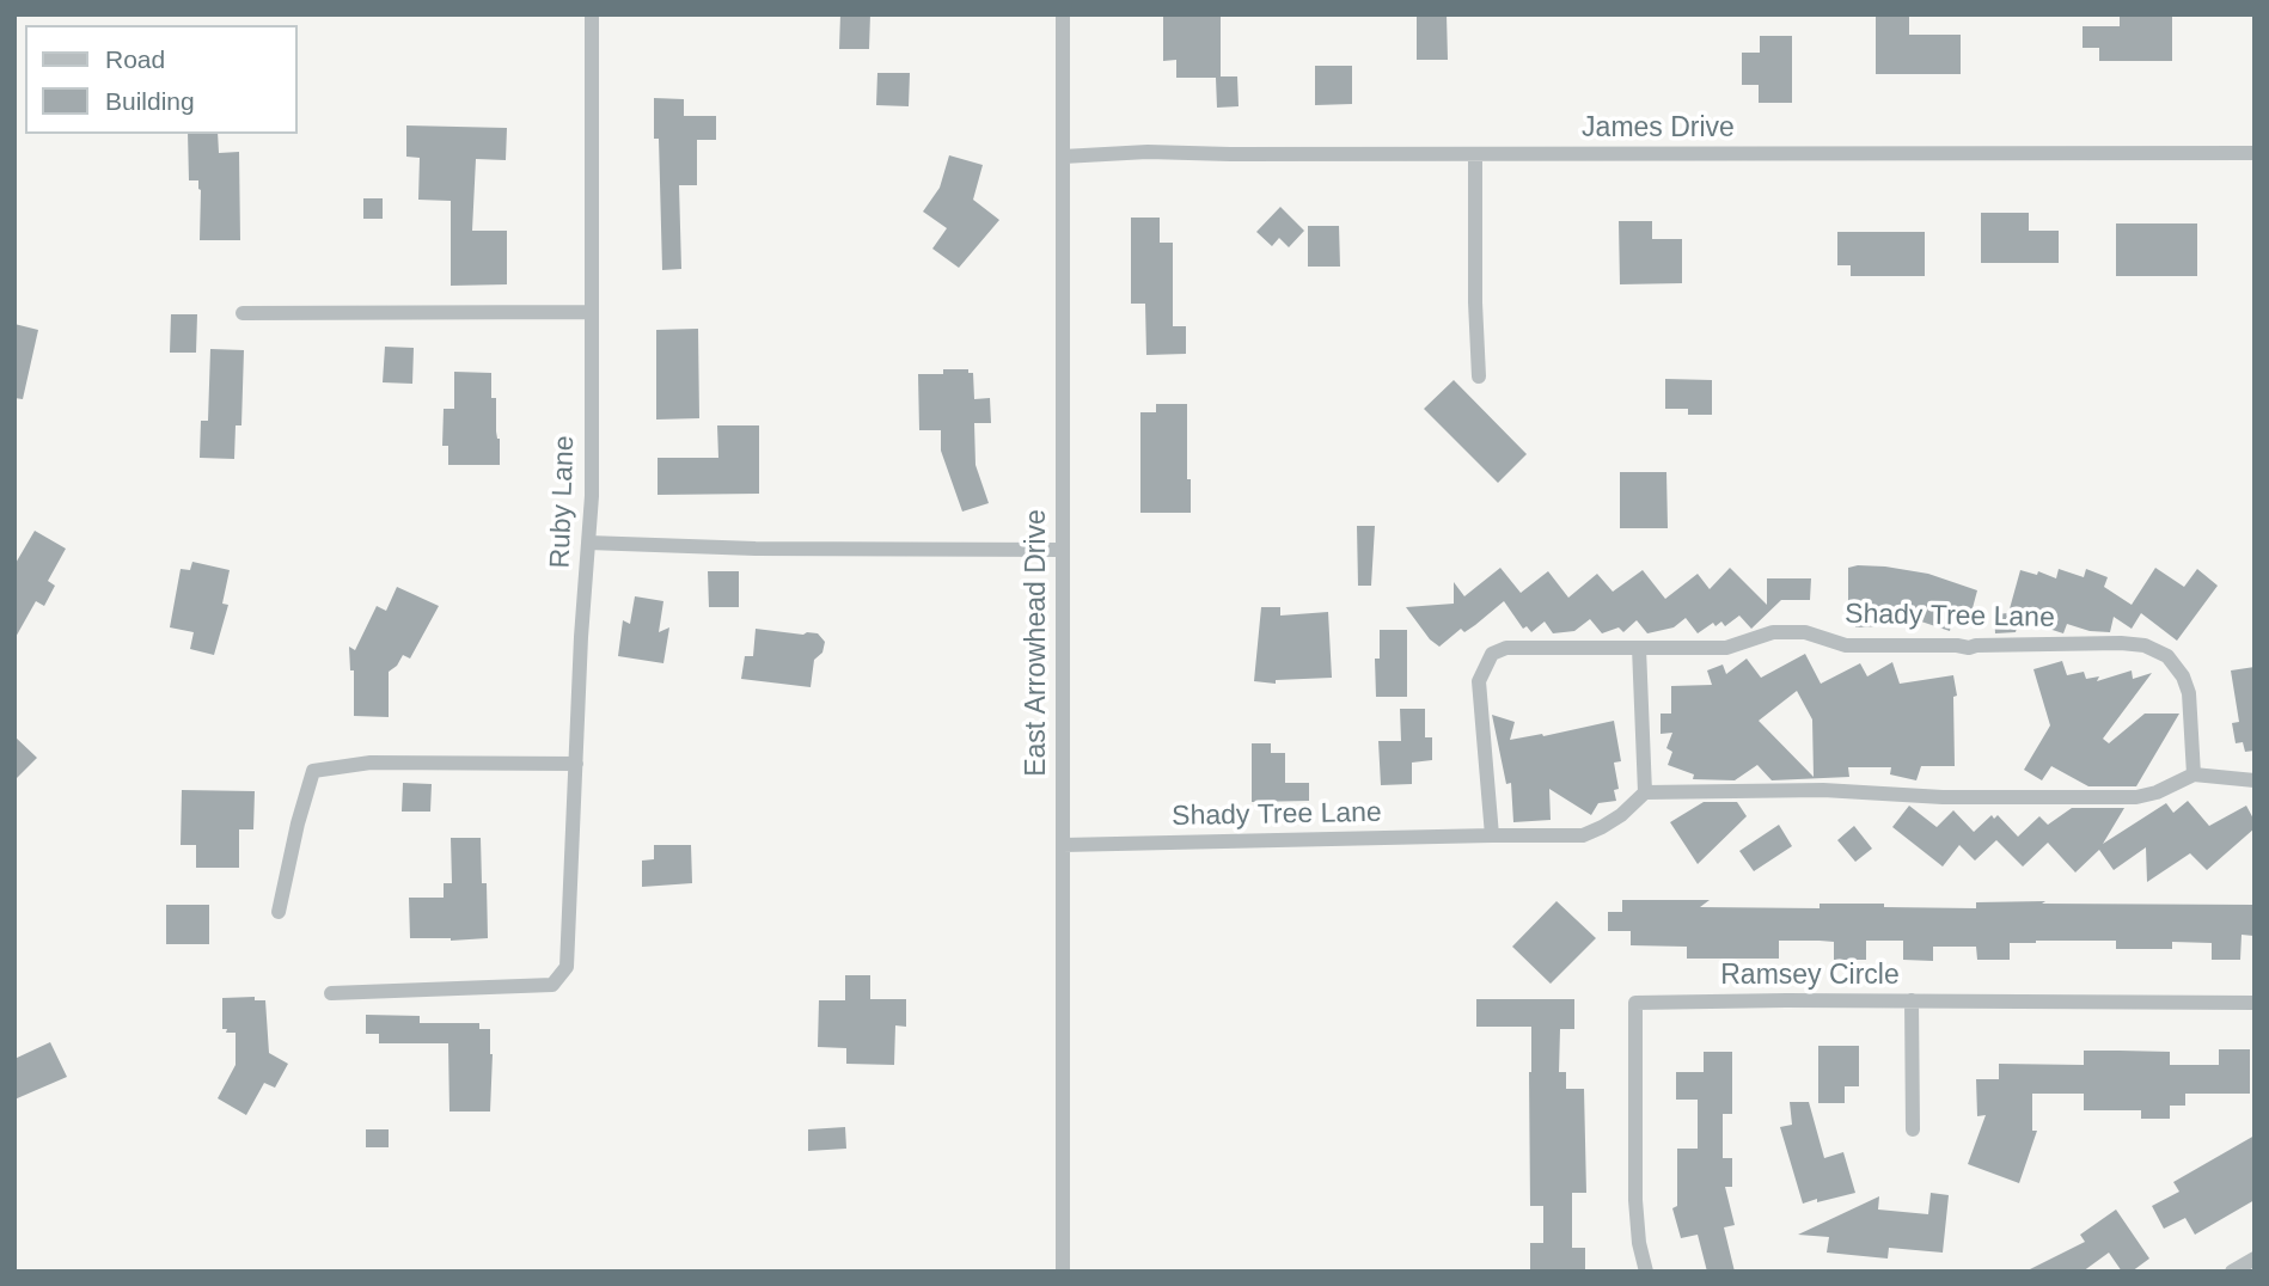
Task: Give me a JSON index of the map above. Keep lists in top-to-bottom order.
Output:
{
  "streets": {
    "street": [
      "James Drive",
      "Ruby Lane",
      "Shady Tree Lane",
      "East Arrowhead Drive",
      "Ramsey Circle"
    ]
  },
  "crossings": [
    ["James Drive", "East Arrowhead Drive"],
    ["Shady Tree Lane", "East Arrowhead Drive"]
  ],
  "legend": ["Road", "Building"]
}
